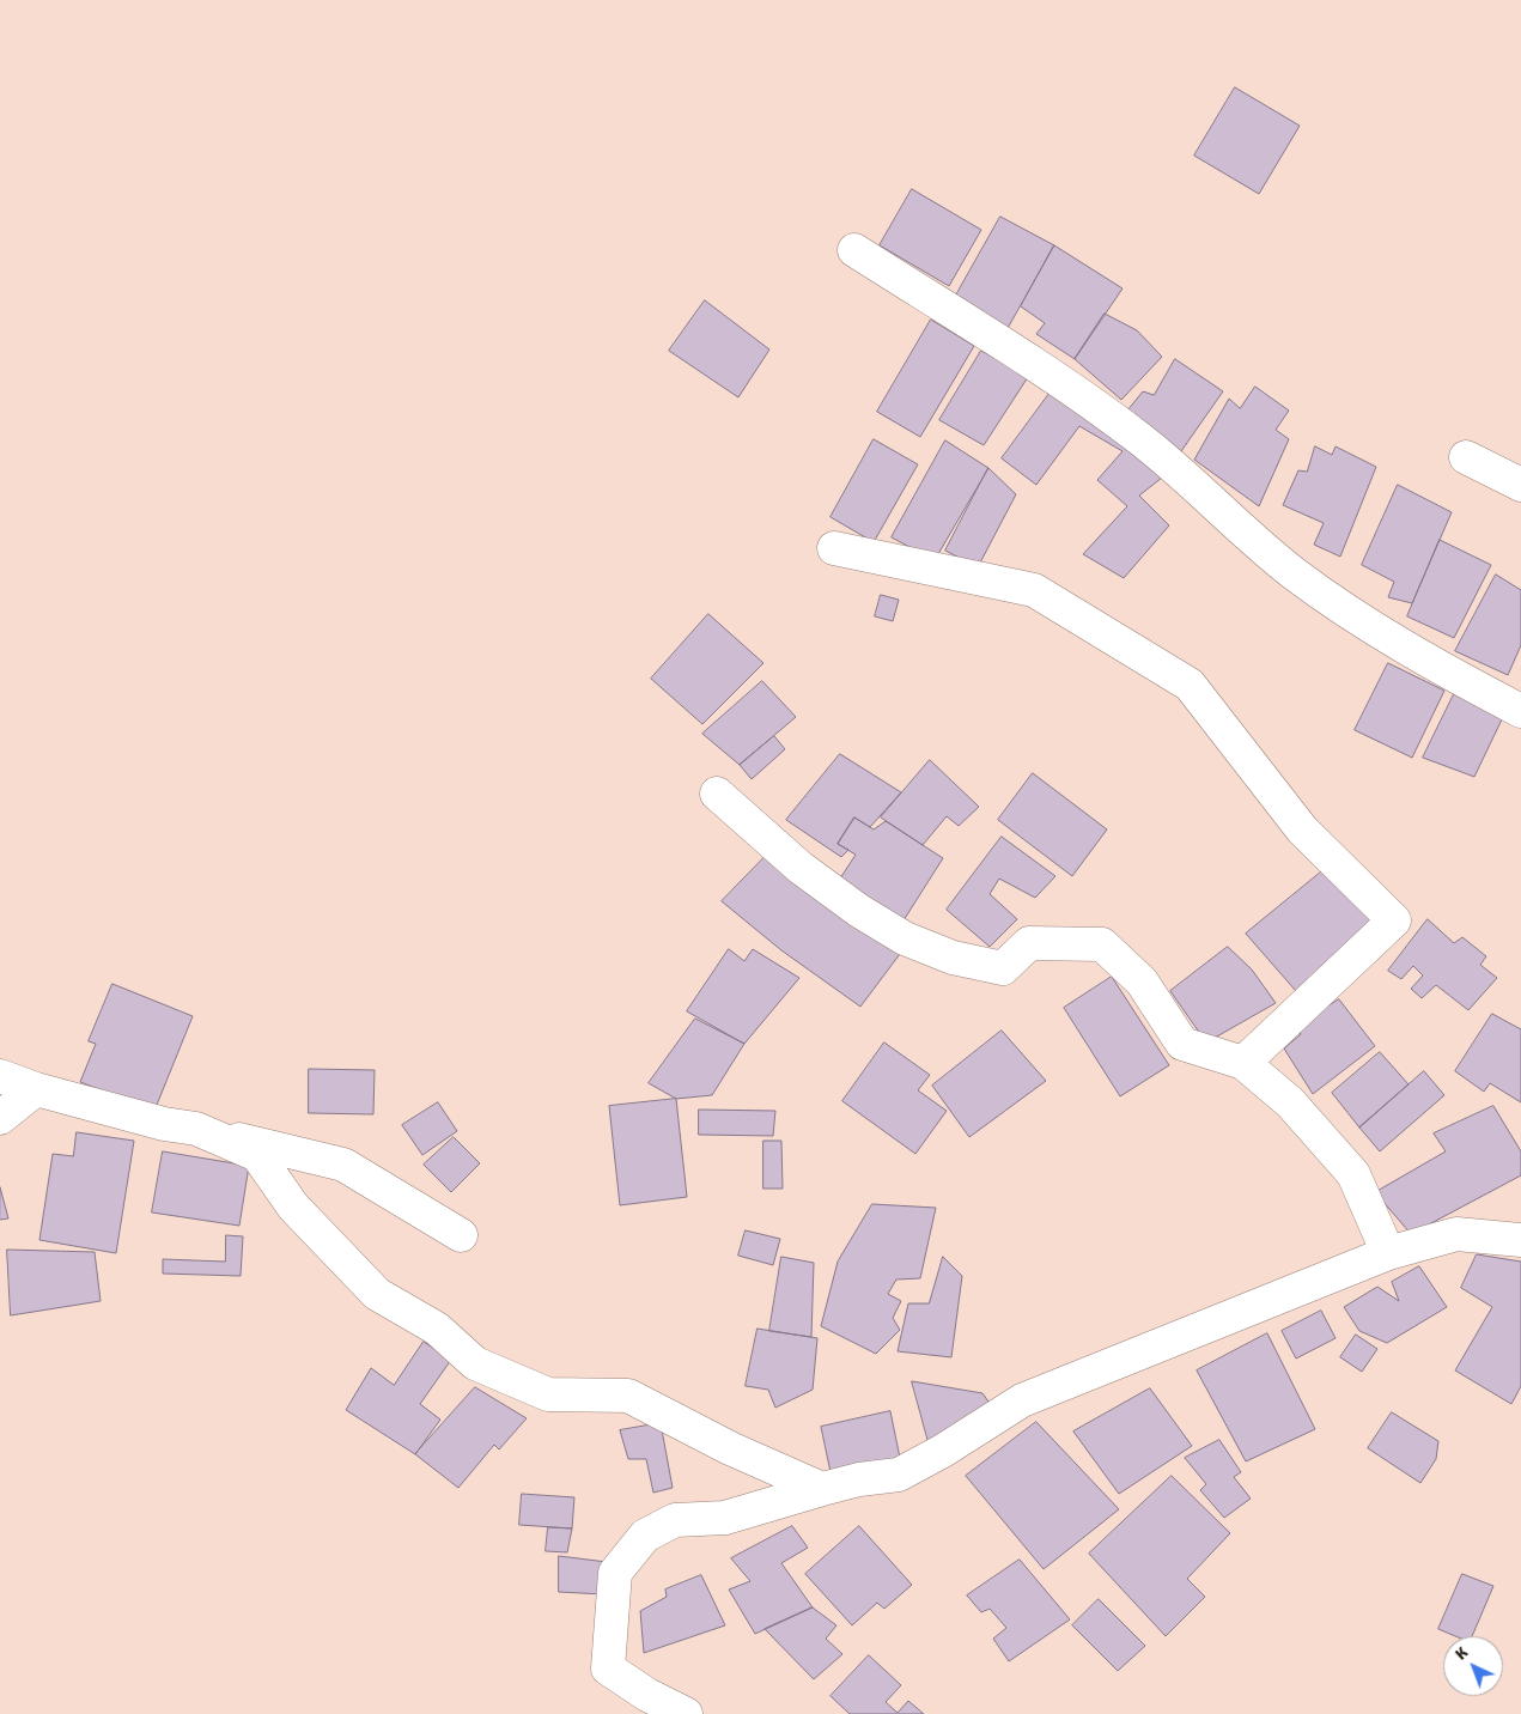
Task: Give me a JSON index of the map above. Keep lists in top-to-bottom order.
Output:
{
  "north": "top left"
}
